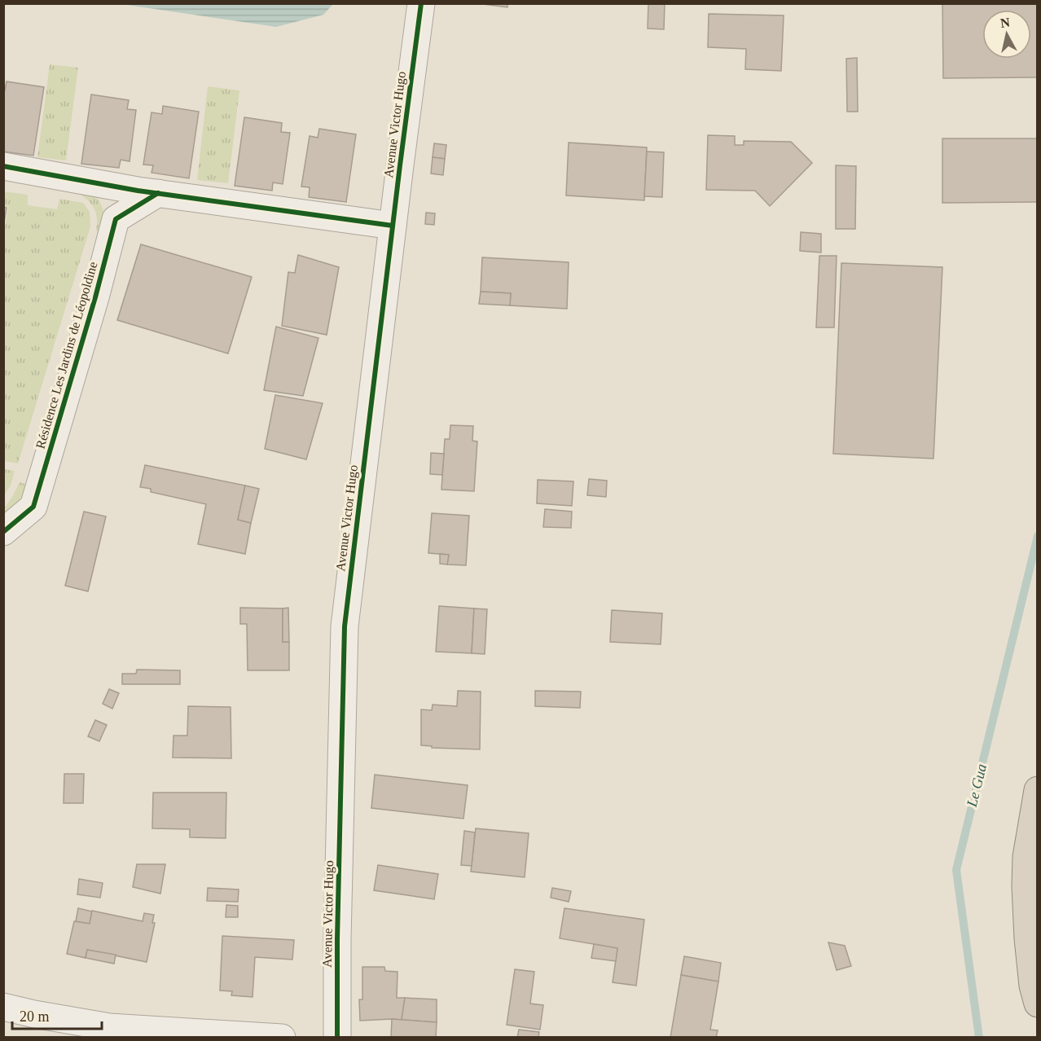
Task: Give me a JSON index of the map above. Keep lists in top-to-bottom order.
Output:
{
  "streets": {
    "street": ["Avenue Victor Hugo", "Résidence Les Jardins de Léopoldine"]
  },
  "water": ["Le Gua"],
  "scale_bar": "20 m",
  "north": "top"
}
